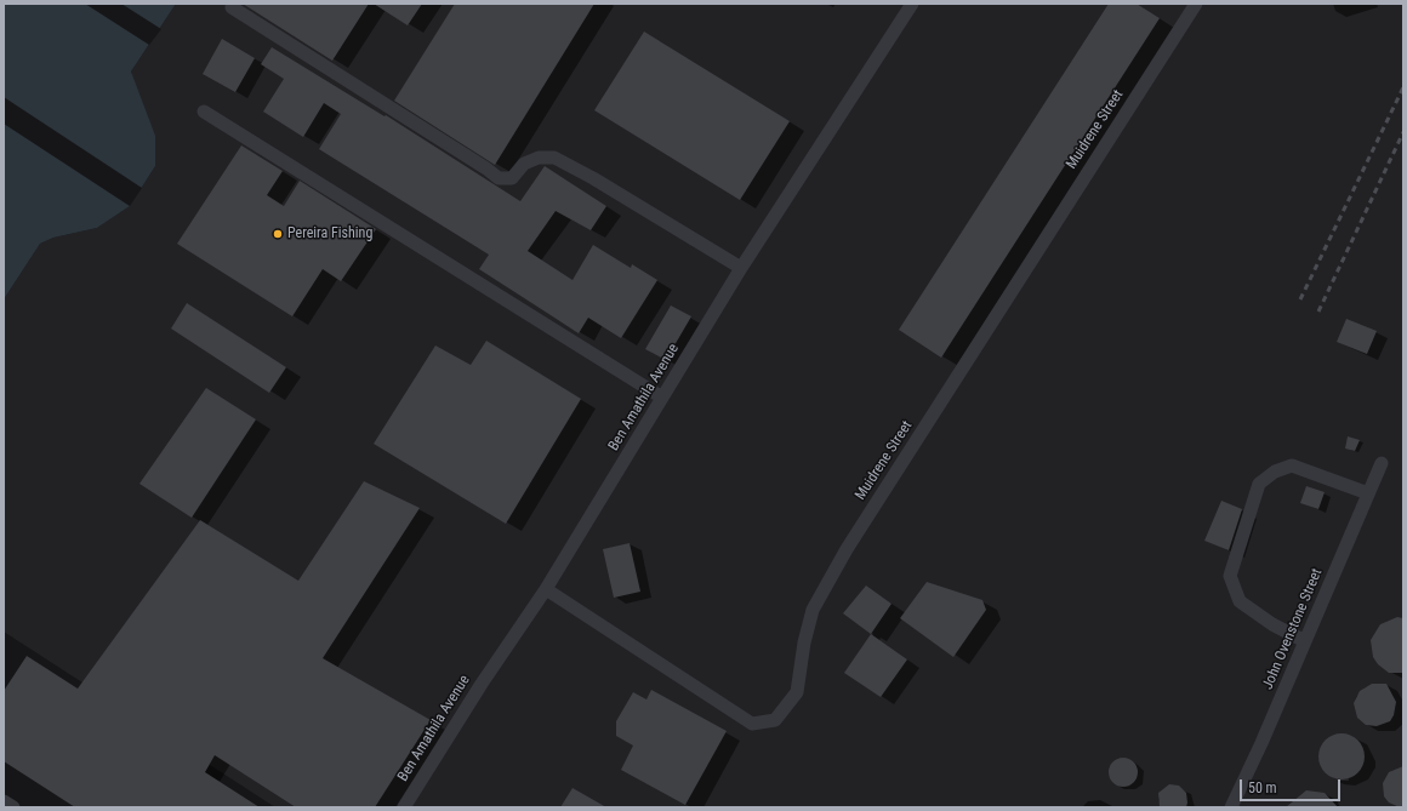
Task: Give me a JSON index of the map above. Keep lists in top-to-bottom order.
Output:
{
  "streets": {
    "street": ["Muidrene Street", "Ben Amathila Avenue", "John Ovenstone Street"]
  },
  "crossings": [
    ["Muidrene Street", "Ben Amathila Avenue"]
  ],
  "places": ["Pereira Fishing"],
  "scale_bar": "50 m"
}
